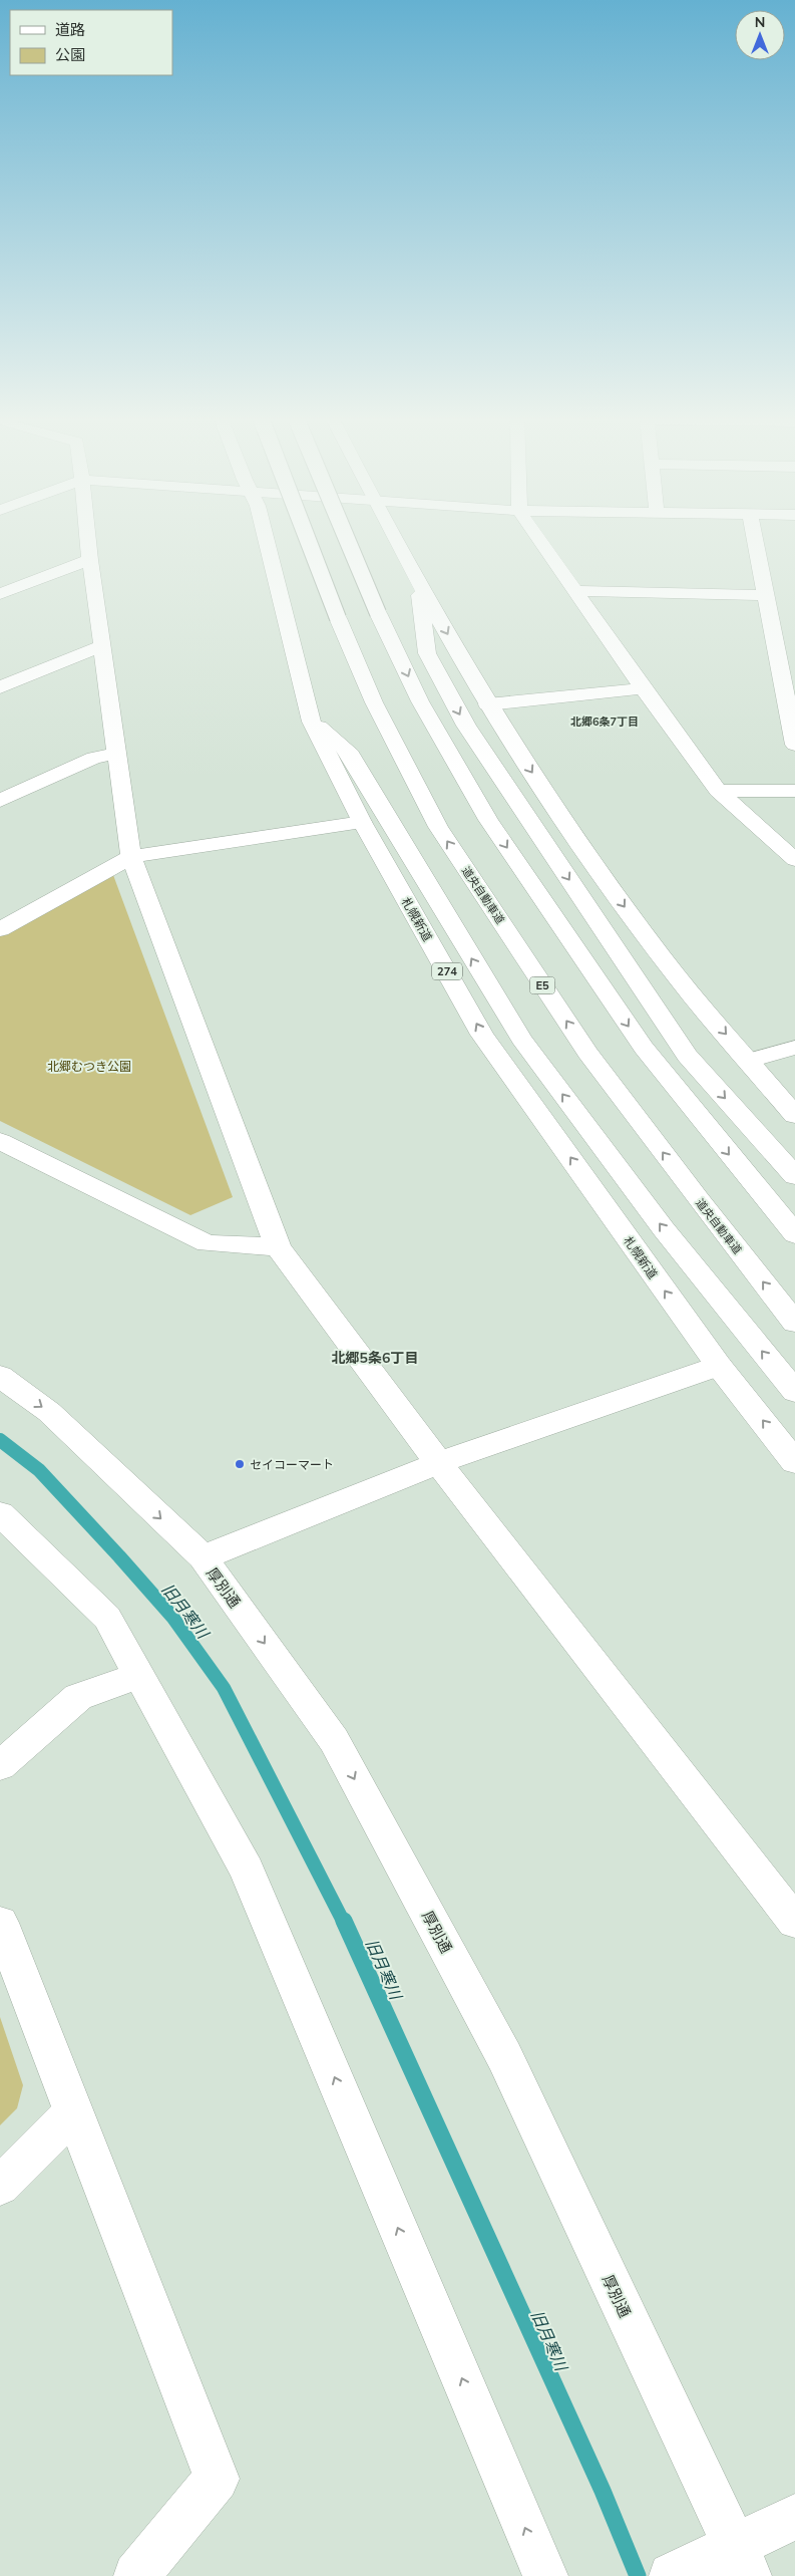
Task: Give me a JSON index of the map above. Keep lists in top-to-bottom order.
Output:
{
  "streets": {
    "main road": [
      "道央自動車道",
      "札幌新道",
      "274",
      "E5",
      "厚別通"
    ]
  },
  "districts": ["北郷6条7丁目", "北郷5条6丁目"],
  "water": ["旧月寒川"],
  "parks": ["北郷むつき公園"],
  "places": ["セイコーマート"],
  "legend": ["道路", "公園"],
  "north": "top"
}
